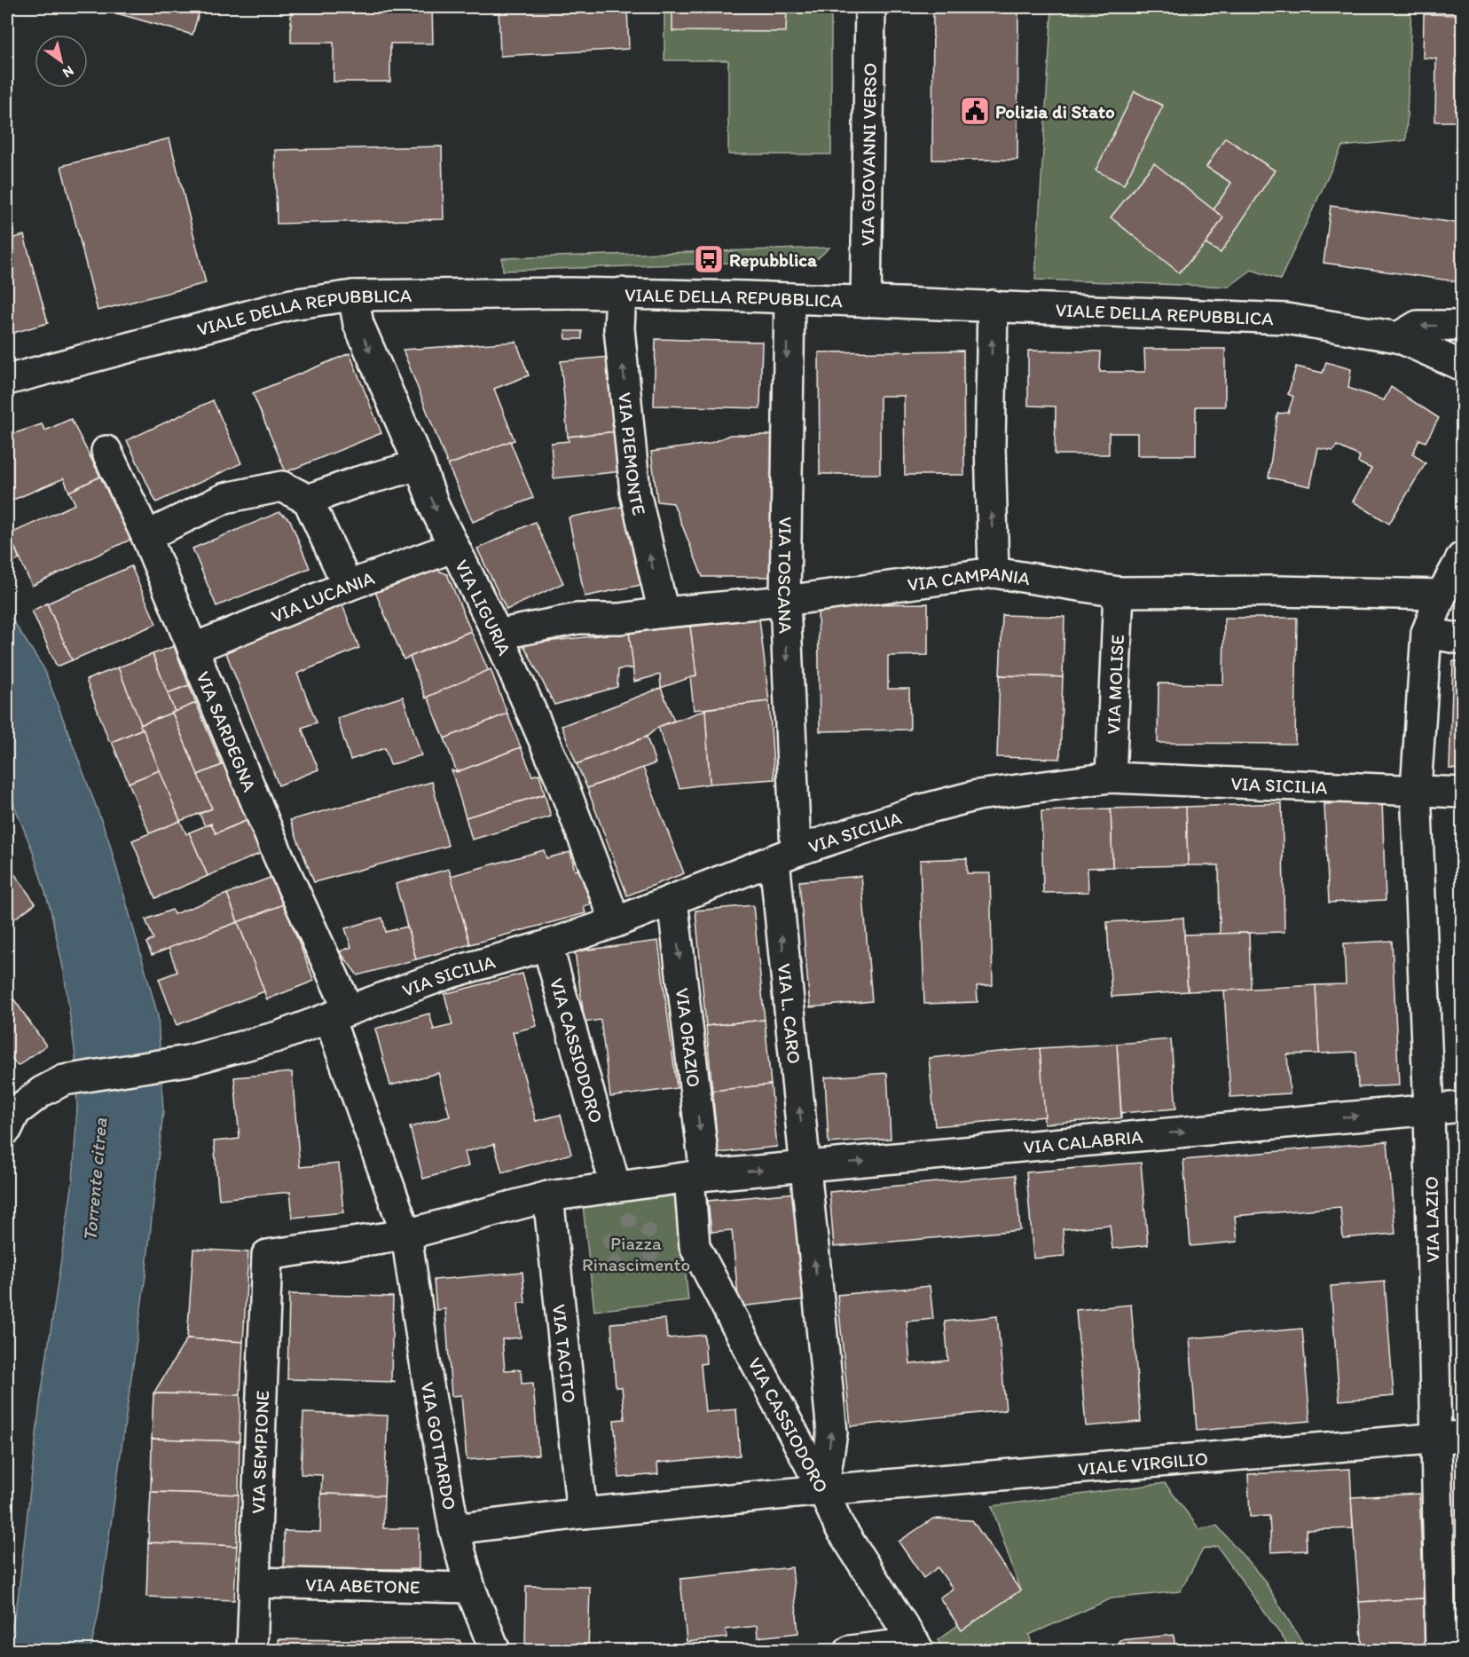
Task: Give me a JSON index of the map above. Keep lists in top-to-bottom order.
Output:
{
  "streets": {
    "street": [
      "VIA GIOVANNI VERSO",
      "VIALE DELLA REPUBBLICA",
      "VIA PIEMONTE",
      "VIA TOSCANA",
      "VIA CAMPANIA",
      "VIA LUCANIA",
      "VIA LIGURIA",
      "VIA MOLISE",
      "VIA SARDEGNA",
      "VIA SICILIA",
      "VIA L. CARO",
      "VIA ORAZIO",
      "VIA CASSIODORO",
      "VIA CALABRIA",
      "VIA LAZIO",
      "VIA TACITO",
      "VIA GOTTARDO",
      "VIA SEMPIONE",
      "VIALE VIRGILIO",
      "VIA ABETONE"
    ]
  },
  "crossings": [
    ["VIA GIOVANNI VERSO", "VIALE DELLA REPUBBLICA"],
    ["VIALE DELLA REPUBBLICA", "VIA PIEMONTE"],
    ["VIALE DELLA REPUBBLICA", "VIA TOSCANA"],
    ["VIALE DELLA REPUBBLICA", "VIA LIGURIA"],
    ["VIA PIEMONTE", "VIA CAMPANIA"],
    ["VIA TOSCANA", "VIA CAMPANIA"],
    ["VIA TOSCANA", "VIA SICILIA"],
    ["VIA TOSCANA", "VIA L. CARO"],
    ["VIA CAMPANIA", "VIA LIGURIA"],
    ["VIA CAMPANIA", "VIA MOLISE"],
    ["VIA CAMPANIA", "VIA LAZIO"],
    ["VIA LUCANIA", "VIA LIGURIA"],
    ["VIA LUCANIA", "VIA SARDEGNA"],
    ["VIA LIGURIA", "VIA SICILIA"],
    ["VIA MOLISE", "VIA SICILIA"],
    ["VIA SARDEGNA", "VIA SICILIA"],
    ["VIA SARDEGNA", "VIA GOTTARDO"],
    ["VIA SICILIA", "VIA L. CARO"],
    ["VIA SICILIA", "VIA ORAZIO"],
    ["VIA SICILIA", "VIA CASSIODORO"],
    ["VIA SICILIA", "VIA LAZIO"],
    ["VIA SICILIA", "VIA GOTTARDO"],
    ["VIA L. CARO", "VIA CASSIODORO"],
    ["VIA L. CARO", "VIA CALABRIA"],
    ["VIA ORAZIO", "VIA CASSIODORO"],
    ["VIA ORAZIO", "VIA CALABRIA"],
    ["VIA CASSIODORO", "VIA CALABRIA"],
    ["VIA CASSIODORO", "VIALE VIRGILIO"],
    ["VIA CALABRIA", "VIA LAZIO"],
    ["VIA LAZIO", "VIALE VIRGILIO"],
    ["VIA TACITO", "VIALE VIRGILIO"],
    ["VIA GOTTARDO", "VIA SEMPIONE"],
    ["VIA GOTTARDO", "VIALE VIRGILIO"],
    ["VIA GOTTARDO", "VIA ABETONE"],
    ["VIA SEMPIONE", "VIA ABETONE"]
  ],
  "one_way": [
    "VIA PIEMONTE",
    "VIA L. CARO",
    "VIA ORAZIO",
    "VIA CALABRIA"
  ],
  "water": ["Torrente citrea"],
  "parks": ["Piazza Rinascimento"],
  "places": {
    "public building": ["Polizia di Stato"],
    "bus stop": ["Repubblica"]
  },
  "north": "bottom right"
}
